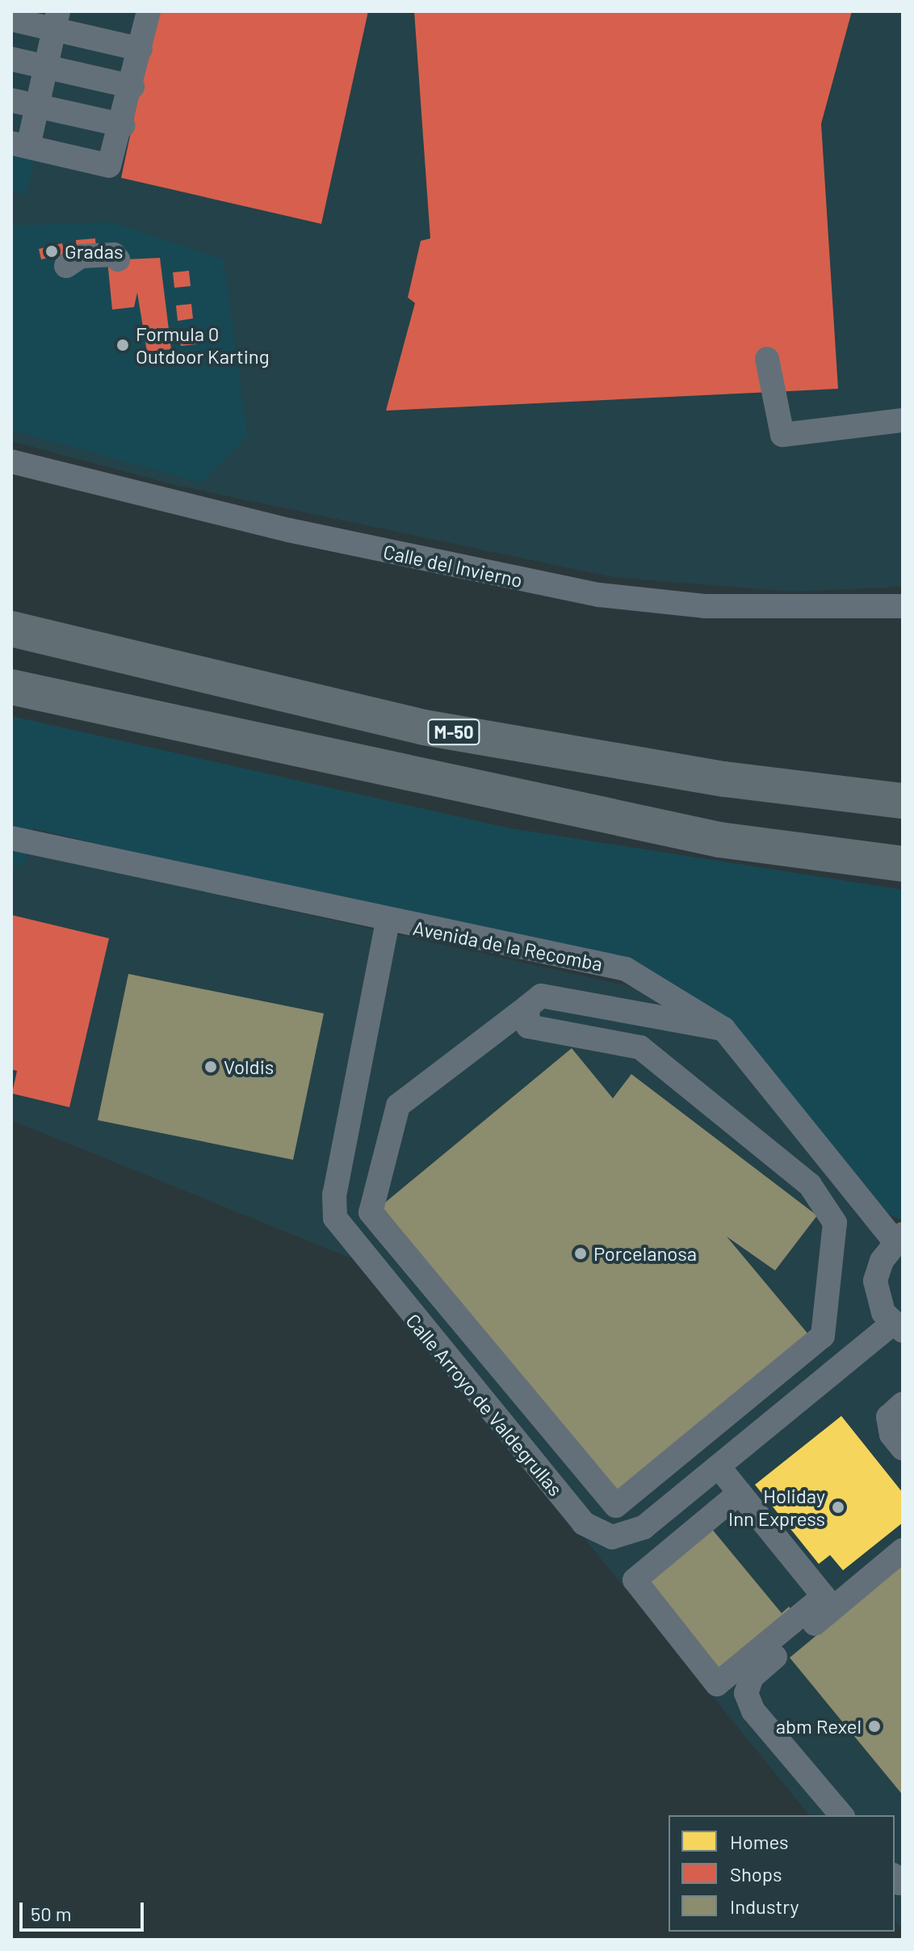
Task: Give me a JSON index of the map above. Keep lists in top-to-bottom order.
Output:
{
  "streets": {
    "highway": ["M-50"],
    "street": ["Calle del Invierno", "Avenida de la Recomba", "Calle Arroyo de Valdegrullas"]
  },
  "crossings": [
    ["Avenida de la Recomba", "Calle Arroyo de Valdegrullas"]
  ],
  "places": [
    "Gradas",
    "Formula 0 Outdoor Karting",
    "Voldis",
    "Porcelanosa",
    "Holiday Inn Express",
    "abm Rexel"
  ],
  "legend": ["Homes", "Shops", "Industry"],
  "scale_bar": "50 m"
}
